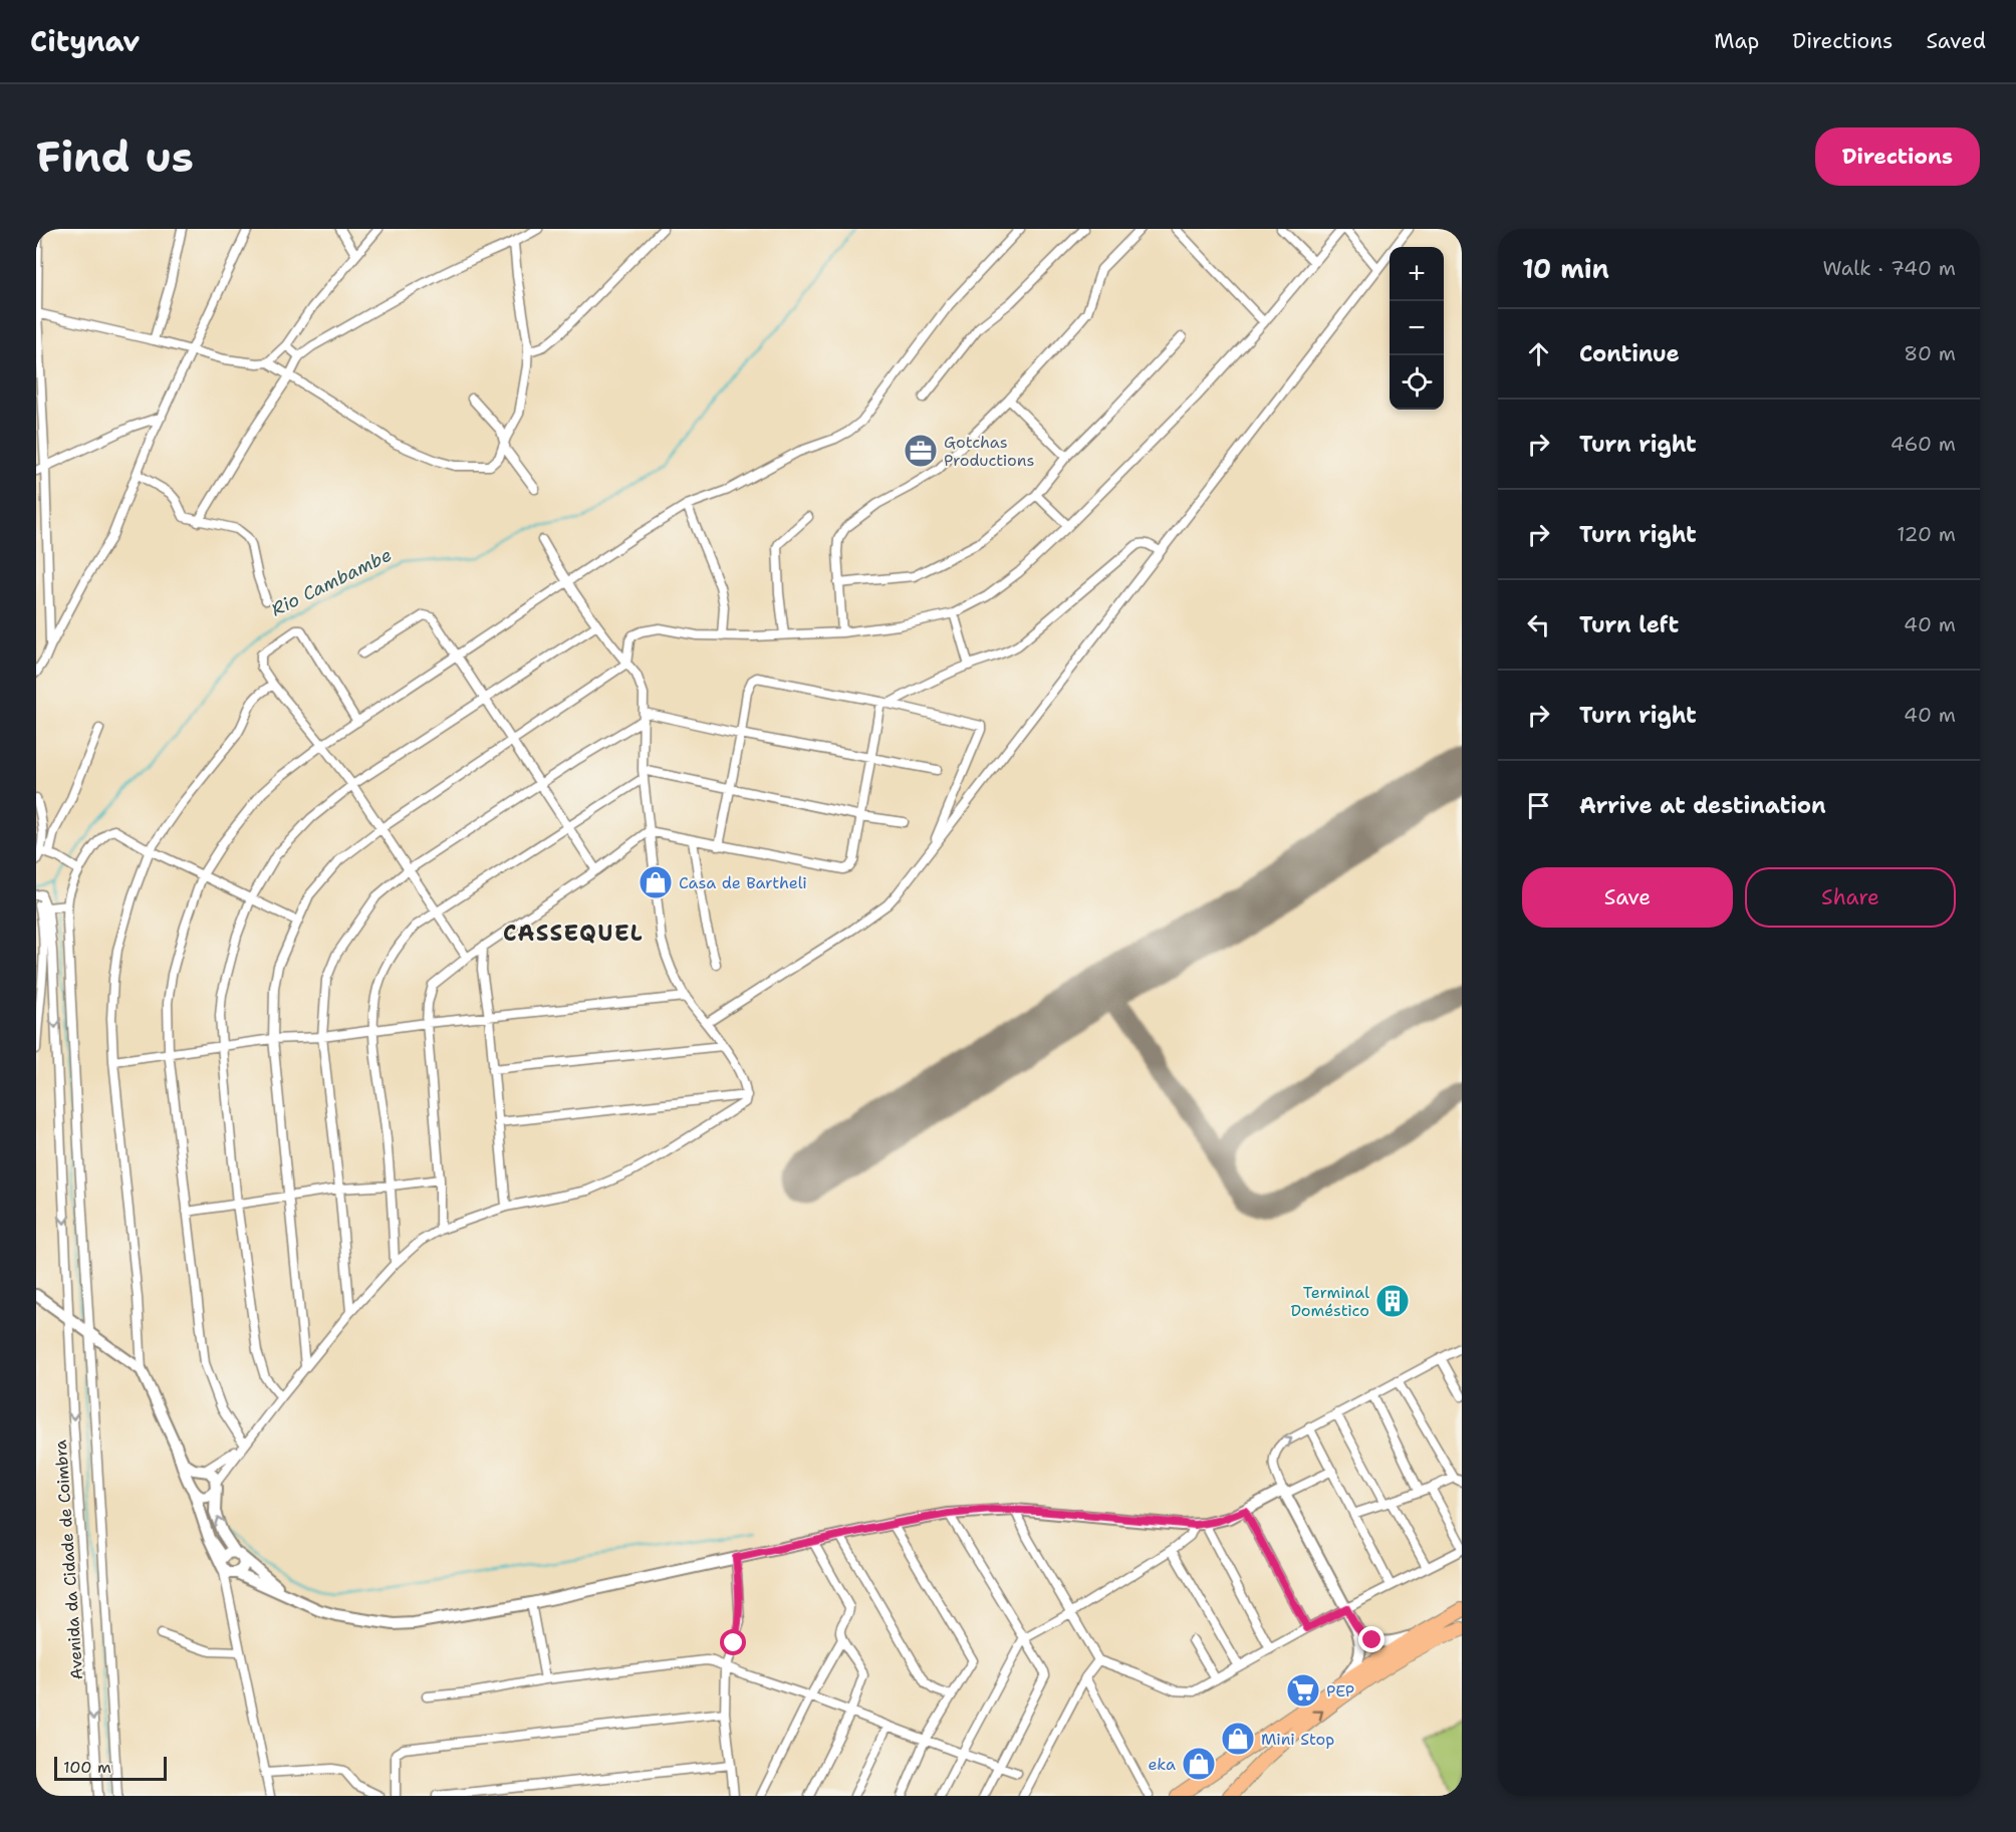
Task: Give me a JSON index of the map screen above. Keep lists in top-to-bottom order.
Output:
{
  "streets": {
    "street": ["Avenida da Cidade de Coimbra"]
  },
  "districts": ["CASSEQUEL"],
  "water": ["Rio Cambambe"],
  "places": {
    "office": ["Gotchas Productions"],
    "shop": ["Casa de Bartheli", "Mini Stop", "eka"],
    "building": ["Terminal Doméstico"],
    "supermarket": ["PEP"]
  },
  "scale_bar": "100 m",
  "page": {
    "header": "Citynav",
    "nav": ["Map", "Directions", "Saved"],
    "buttons": [
      "Directions",
      ["Save", "Share"]
    ],
    "title": "Find us",
    "heading": ["10 min", "Walk · 740 m"],
    "map_buttons": ["+", "−"],
    "list": [
      ["Continue", "80 m"],
      ["Turn right", "460 m"],
      ["Turn right", "120 m"],
      ["Turn left", "40 m"],
      ["Turn right", "40 m"],
      "Arrive at destination"
    ],
    "scale": "100 m"
  }
}
